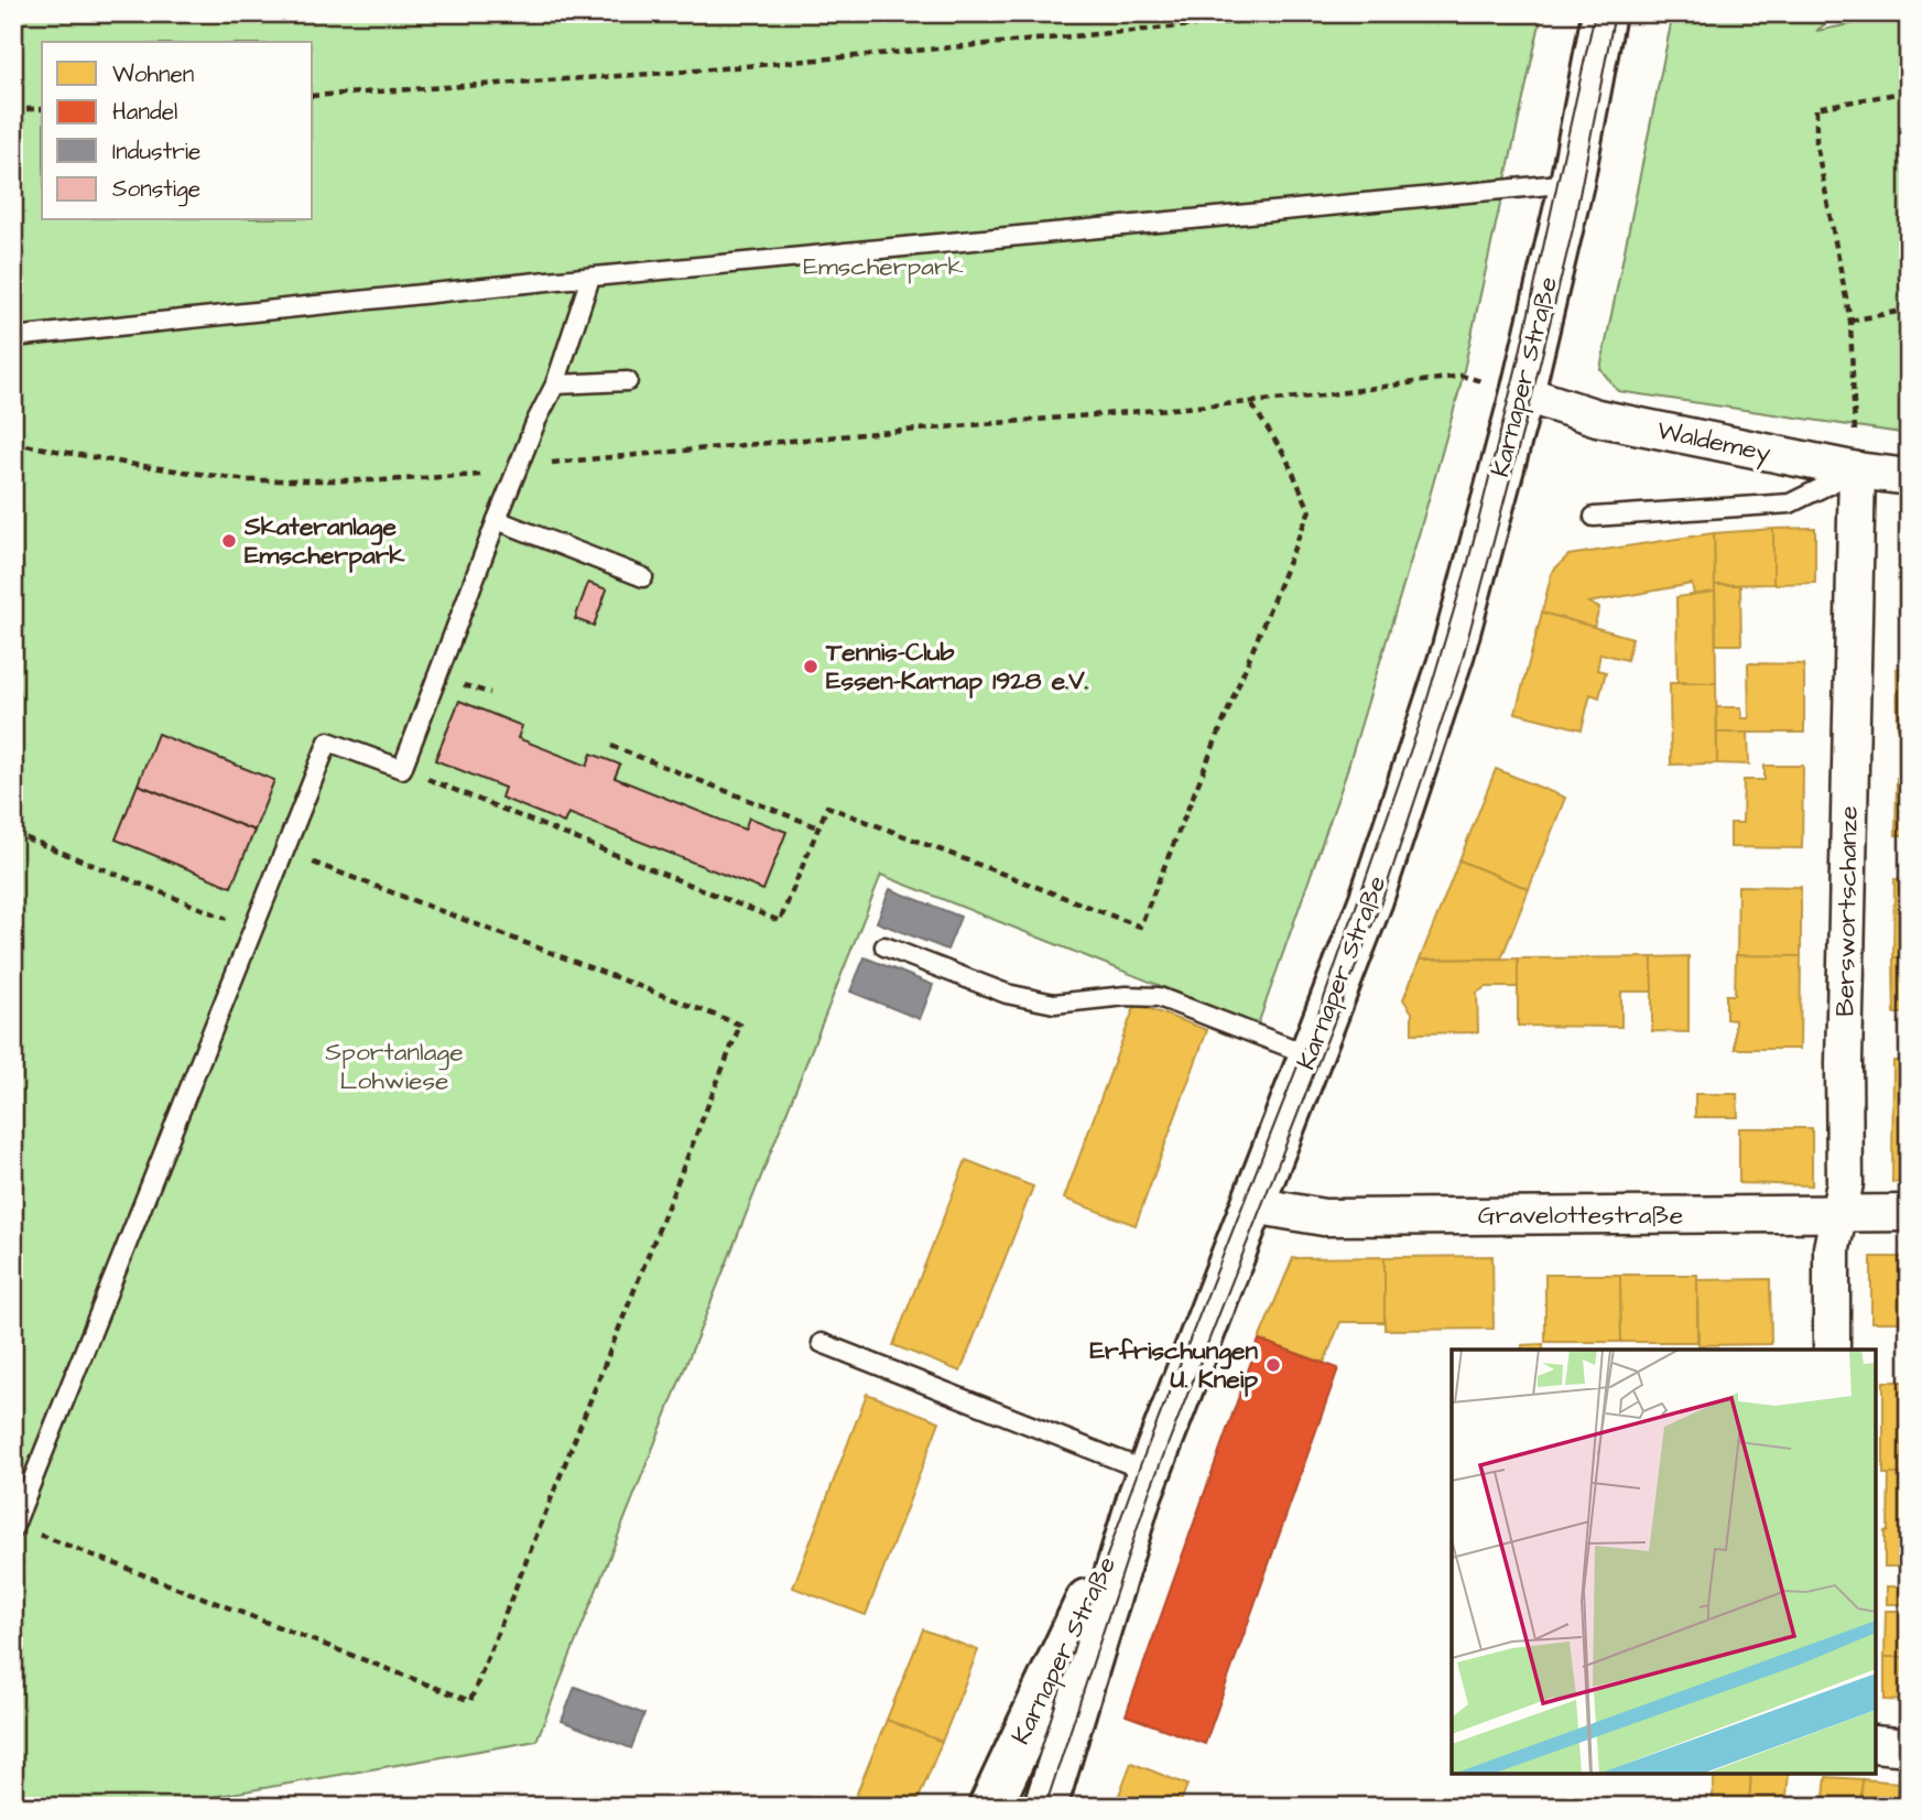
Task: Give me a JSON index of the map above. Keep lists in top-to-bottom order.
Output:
{
  "streets": {
    "main road": ["Karnaper Straße"],
    "street": ["Waldemey", "Berswortschanze", "Gravelottestraße"]
  },
  "crossings": [
    ["Karnaper Straße", "Waldemey"],
    ["Karnaper Straße", "Gravelottestraße"],
    ["Waldemey", "Berswortschanze"],
    ["Berswortschanze", "Gravelottestraße"]
  ],
  "parks": ["Emscherpark", "Sportanlage Lohwiese"],
  "places": ["Skateranlage Emscherpark", "Tennis-Club Essen-Karnap 1928 e.V.", "Erfrischungen U. Kneip"],
  "legend": [
    "Wohnen",
    "Handel",
    "Industrie",
    "Sonstige"
  ]
}
